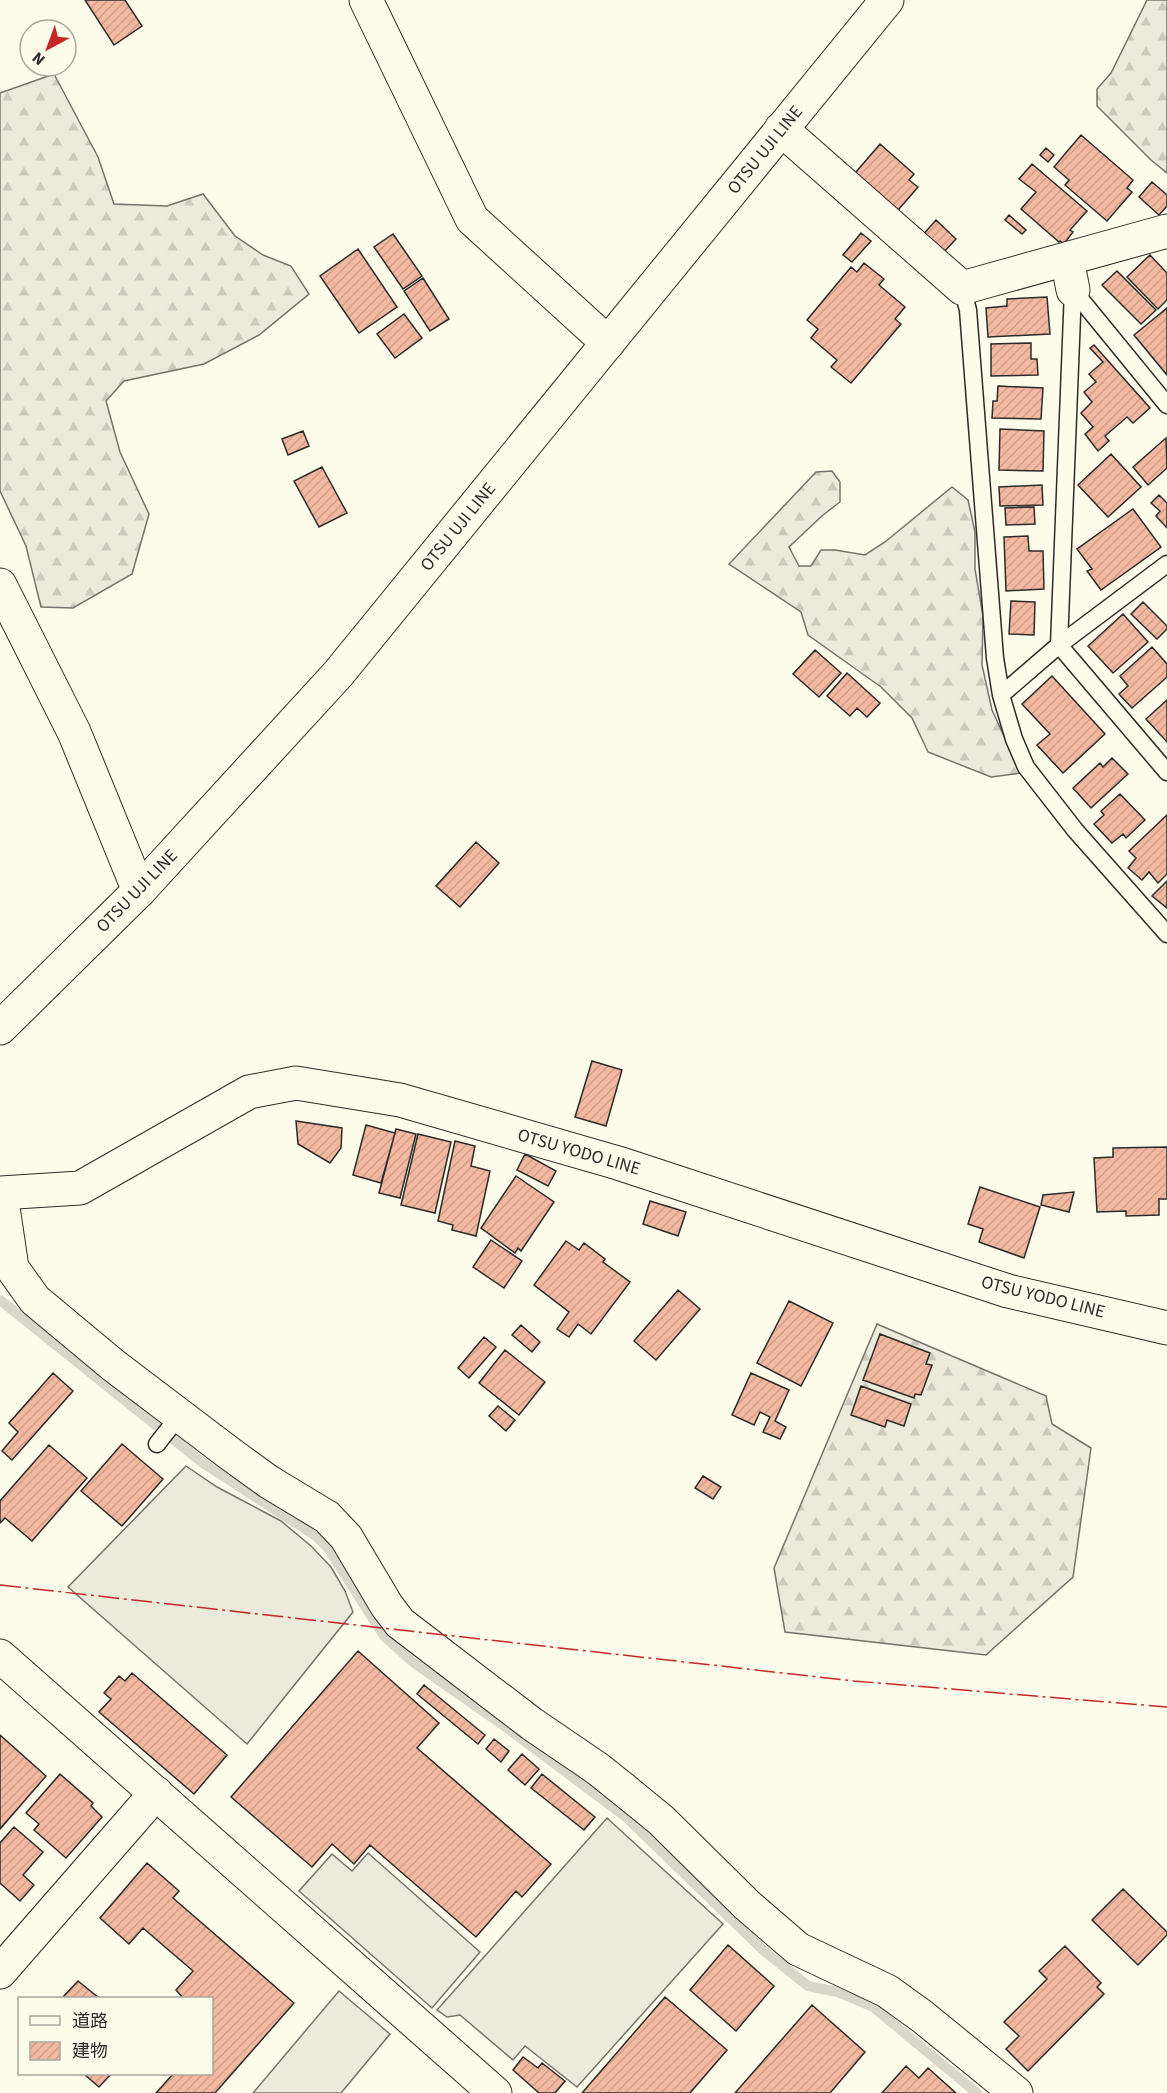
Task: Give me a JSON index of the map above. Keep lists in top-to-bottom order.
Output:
{
  "streets": {
    "street": ["OTSU UJI LINE", "OTSU YODO LINE"]
  },
  "legend": ["道路", "建物"],
  "north": "bottom left"
}
